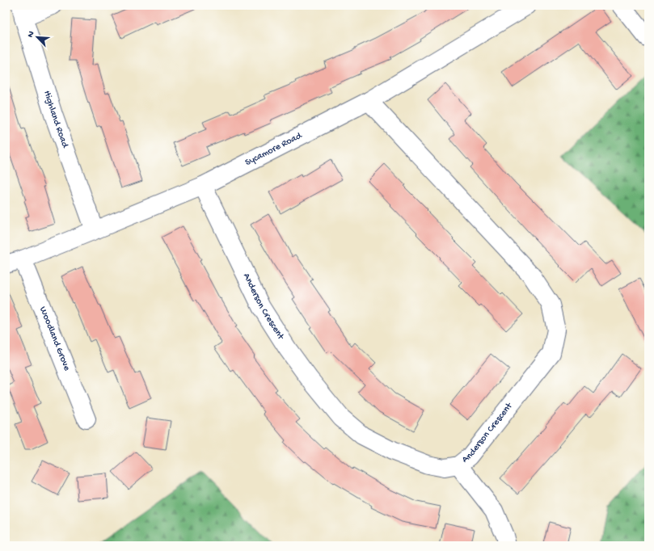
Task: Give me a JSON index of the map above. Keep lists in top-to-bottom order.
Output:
{
  "streets": {
    "street": [
      "Highland Road",
      "Sycamore Road",
      "Anderson Crescent",
      "Woodland Grove"
    ]
  },
  "crossings": [
    ["Highland Road", "Sycamore Road"],
    ["Sycamore Road", "Anderson Crescent"],
    ["Sycamore Road", "Woodland Grove"]
  ],
  "north": "top left"
}
